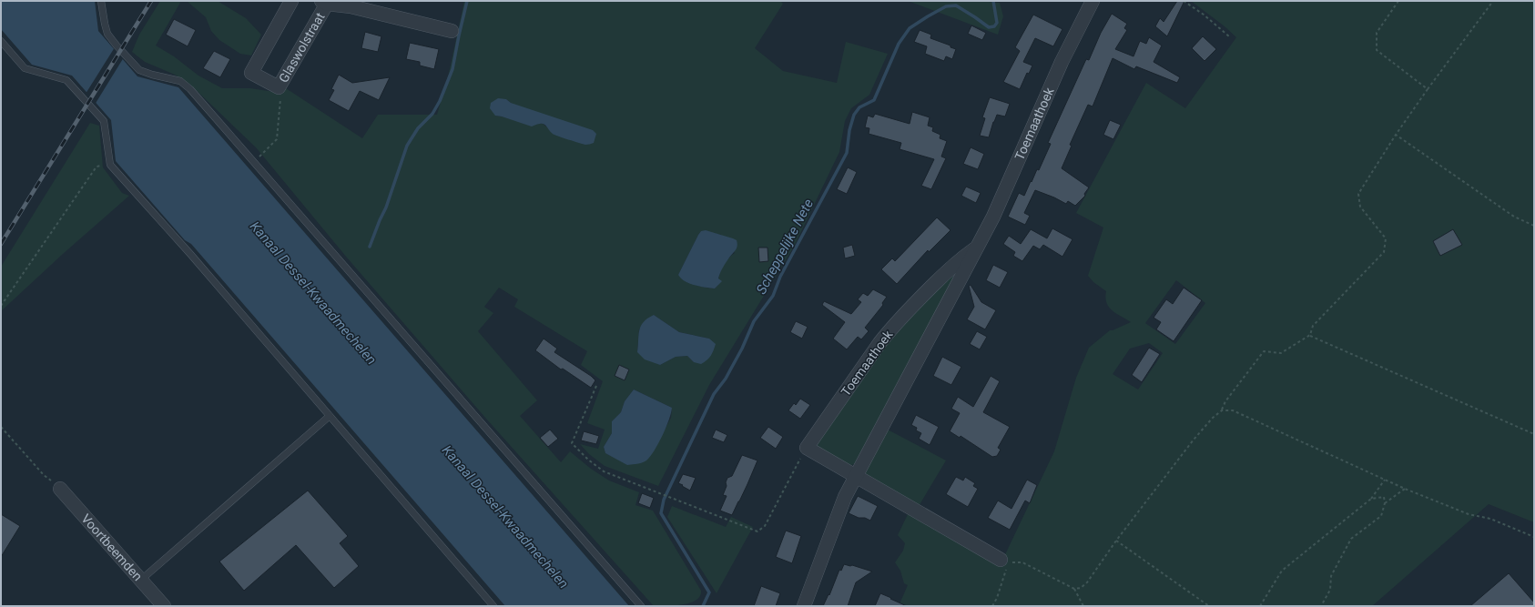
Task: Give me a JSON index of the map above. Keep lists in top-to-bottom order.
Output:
{
  "streets": {
    "street": ["Glaswolstraat", "Toemaathoek", "Voortbeemden"]
  },
  "water": ["Scheppelijke Nete", "Kanaal Dessel-Kwaadmechelen"]
}
